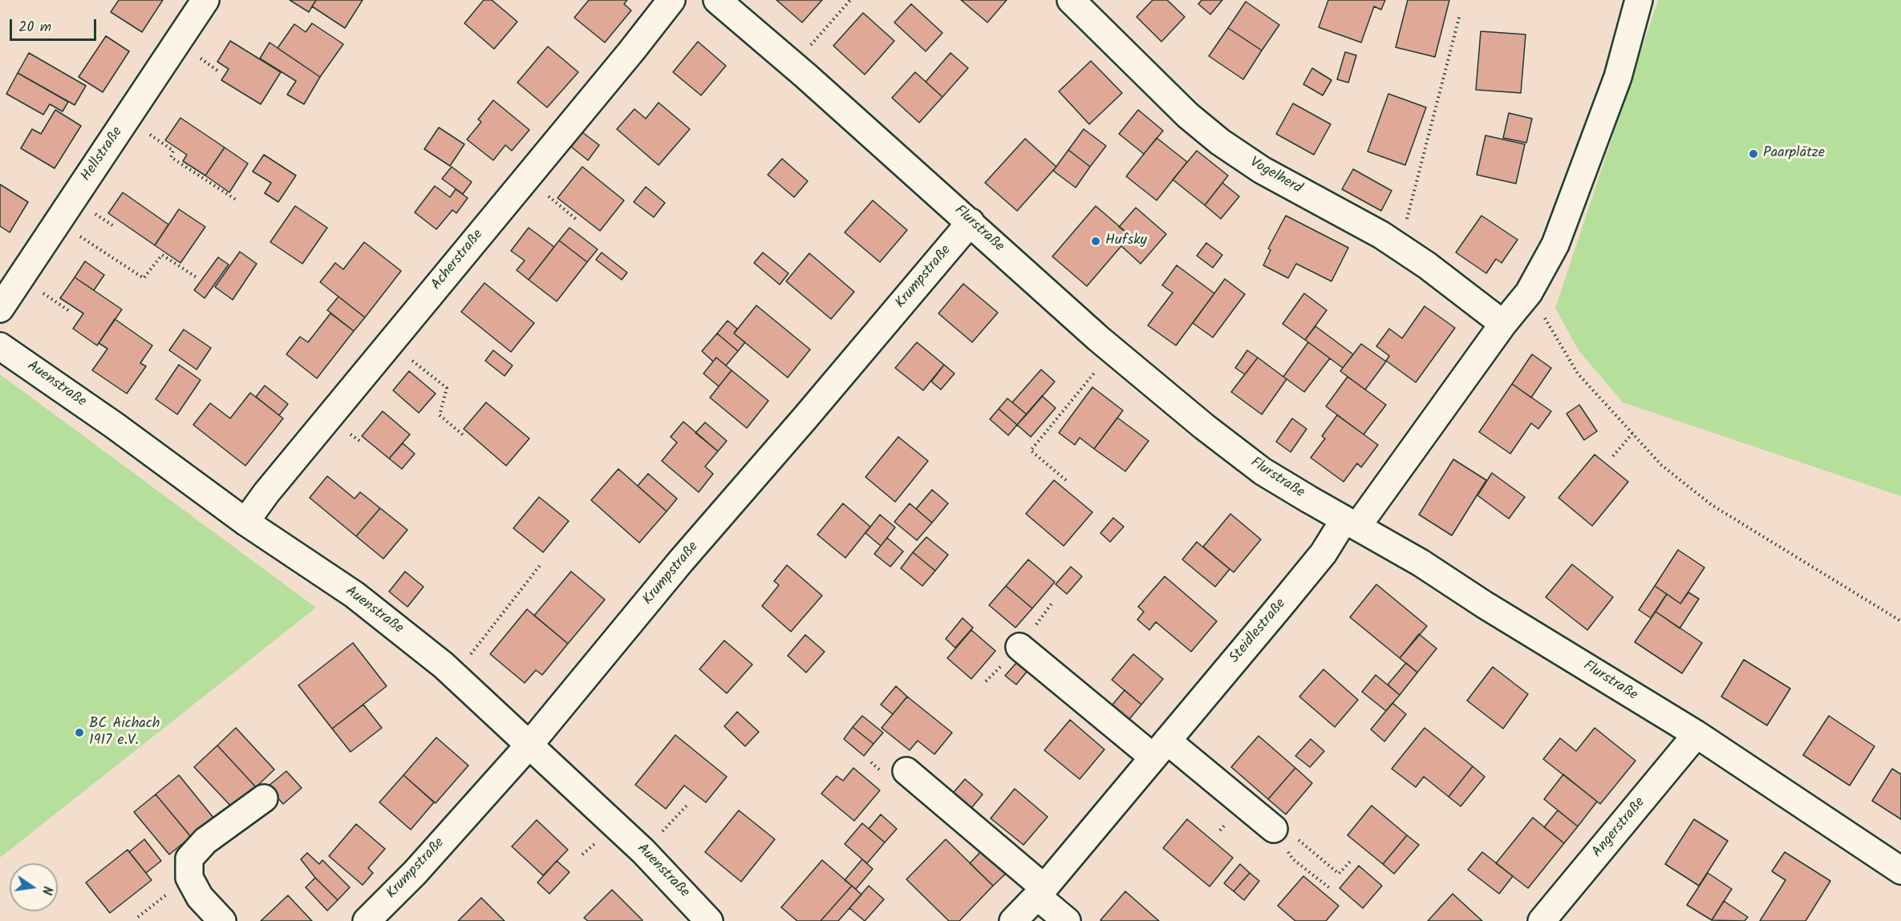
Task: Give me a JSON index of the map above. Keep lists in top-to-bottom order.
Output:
{
  "streets": {
    "street": [
      "Hellstraße",
      "Vogelherd",
      "Flurstraße",
      "Acherstraße",
      "Krumpstraße",
      "Auenstraße",
      "Steidlestraße",
      "Angerstraße"
    ]
  },
  "crossings": [
    ["Flurstraße", "Krumpstraße"],
    ["Flurstraße", "Steidlestraße"],
    ["Flurstraße", "Angerstraße"],
    ["Acherstraße", "Auenstraße"],
    ["Krumpstraße", "Auenstraße"]
  ],
  "places": ["Paarplätze", "Hufsky", "BC Aichach 1917 e.V."],
  "scale_bar": "20 m",
  "north": "right"
}
